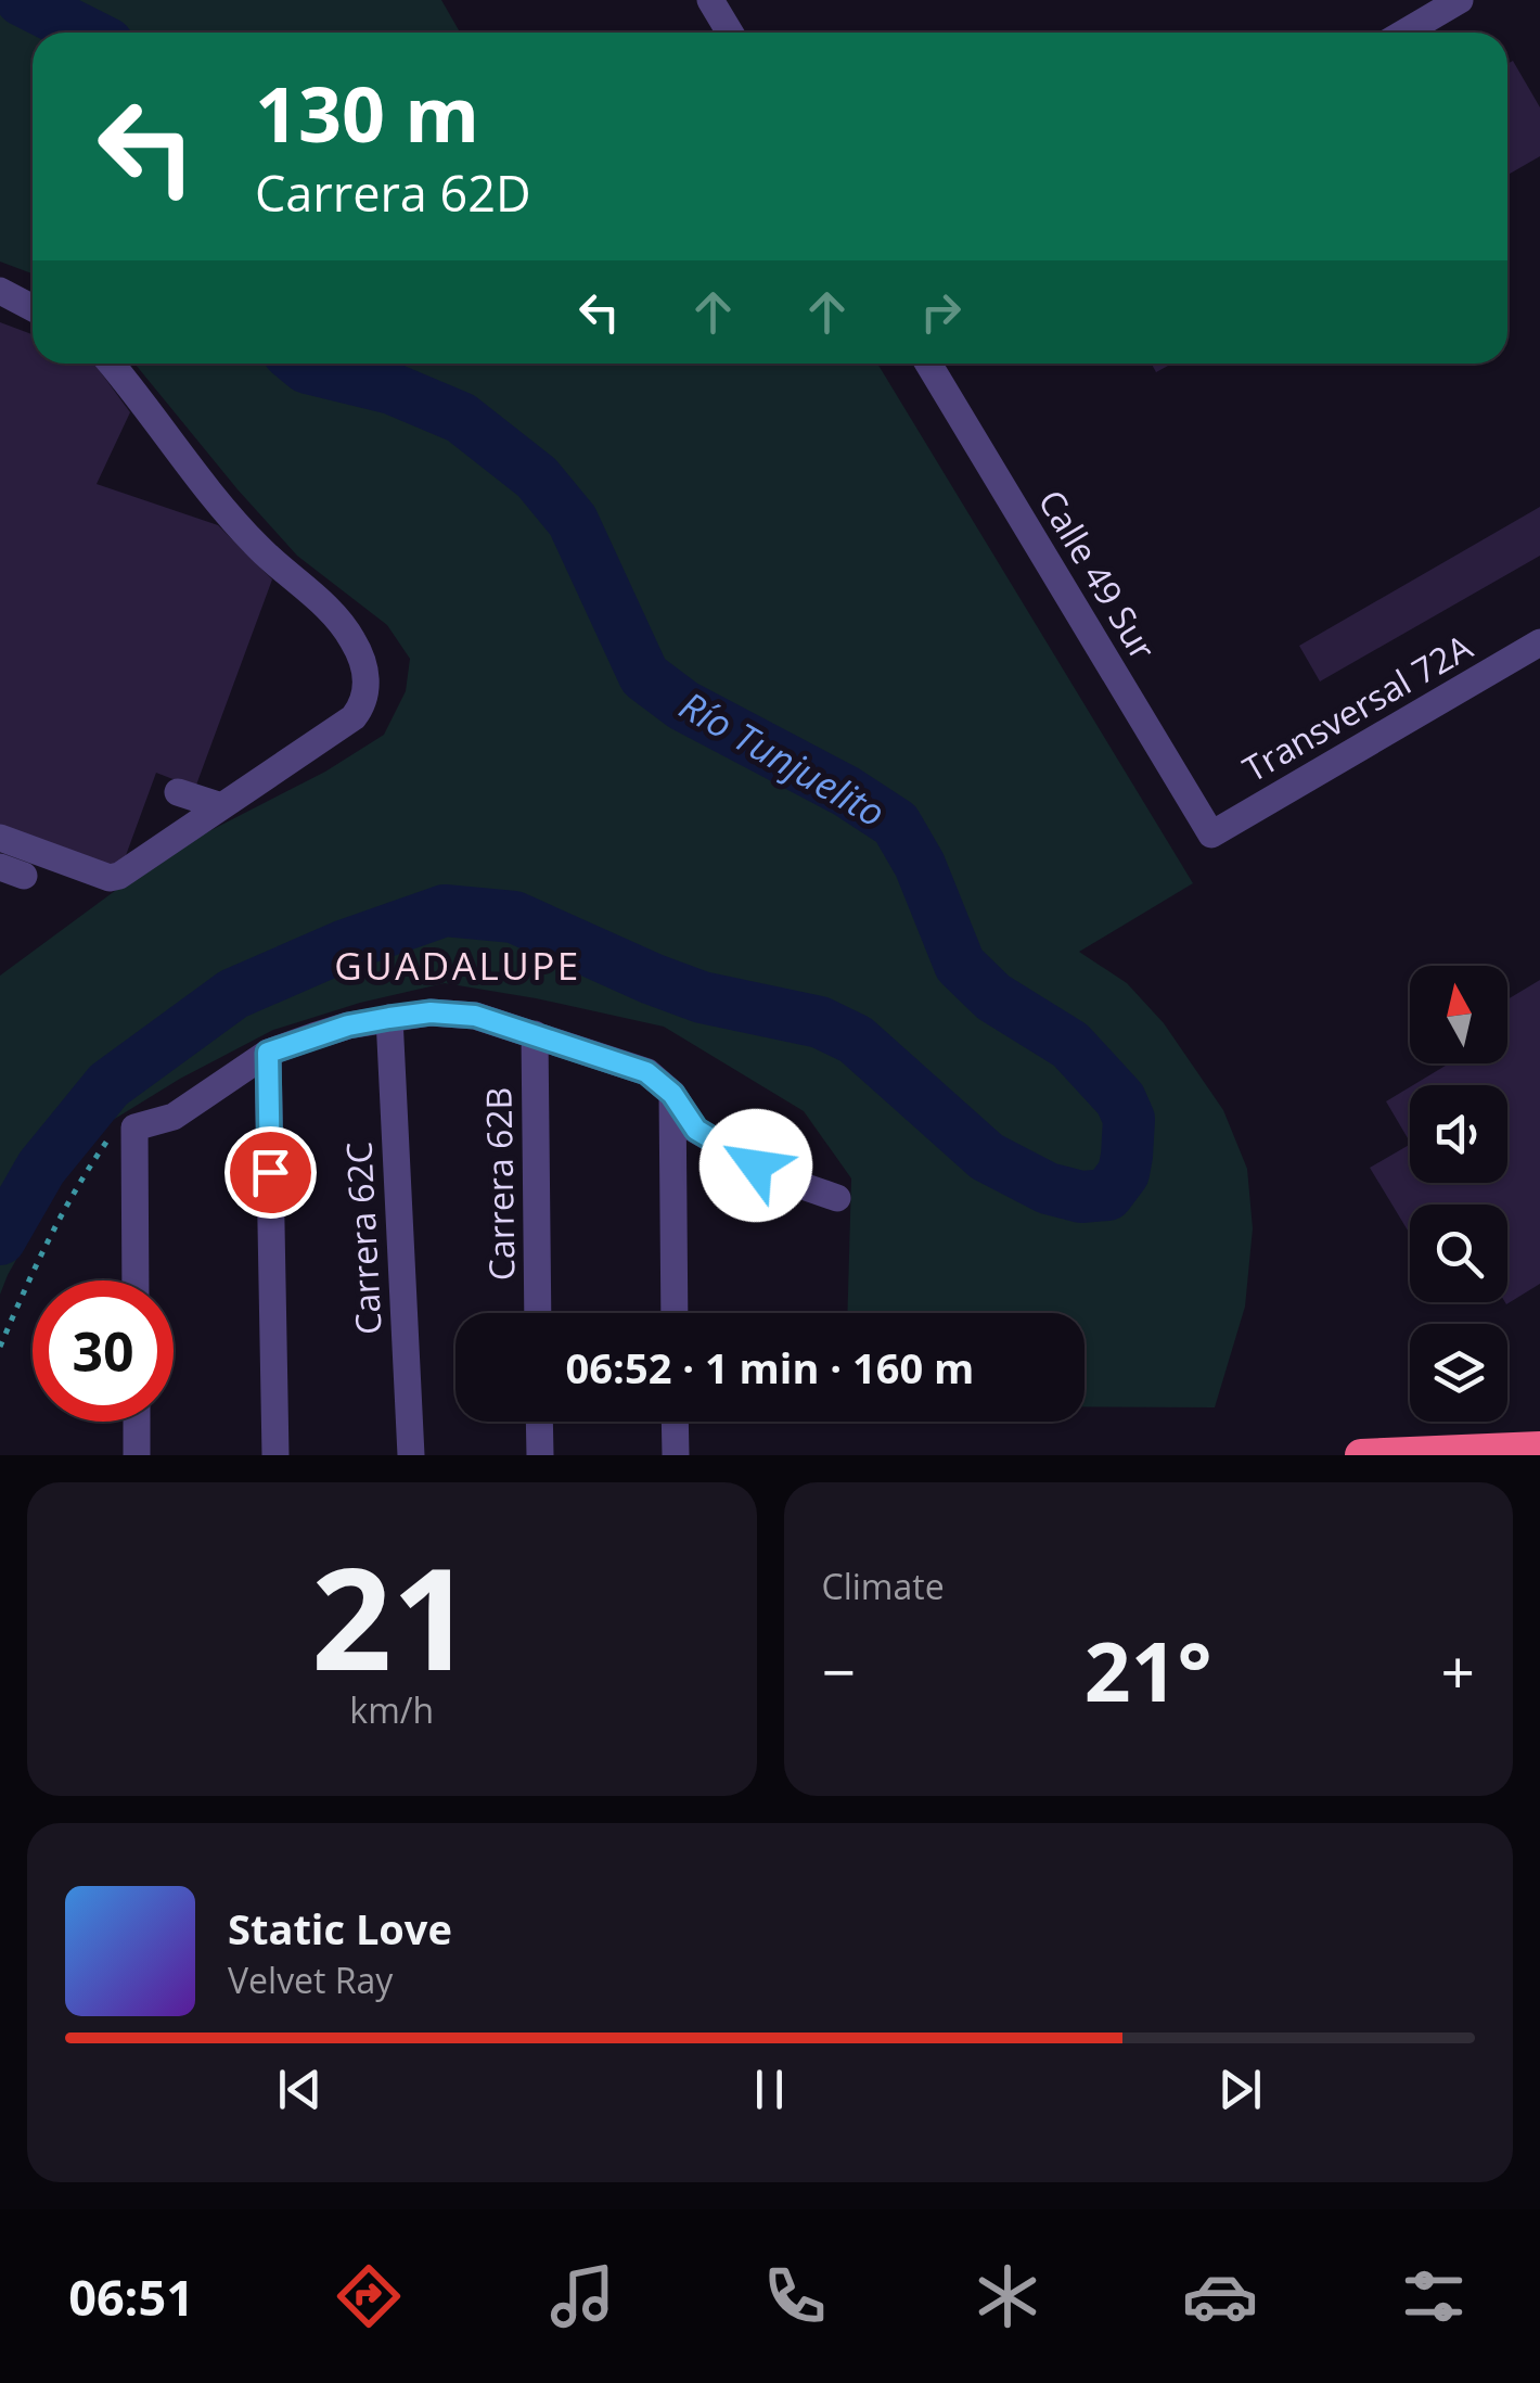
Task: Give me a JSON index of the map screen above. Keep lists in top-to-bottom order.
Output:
{
  "streets": {
    "street": [
      "Calle 49 Sur",
      "Transversal 72A",
      "Carrera 62B",
      "Carrera 62C"
    ]
  },
  "crossings": [
    ["Calle 49 Sur", "Transversal 72A"]
  ],
  "districts": ["GUADALUPE"],
  "water": ["Río Tunjuelito"],
  "north": "top",
  "page": {
    "turn": ["130 m", "Carrera 62D"],
    "limit": "30",
    "trip": "06:52 · 1 min · 160 m",
    "tile": [
      ["21", "km/h"],
      "Climate"
    ],
    "heat": ["−", "21°", "+"],
    "song": ["Static Love", "Velvet Ray"],
    "tabs": "06:51"
  }
}
